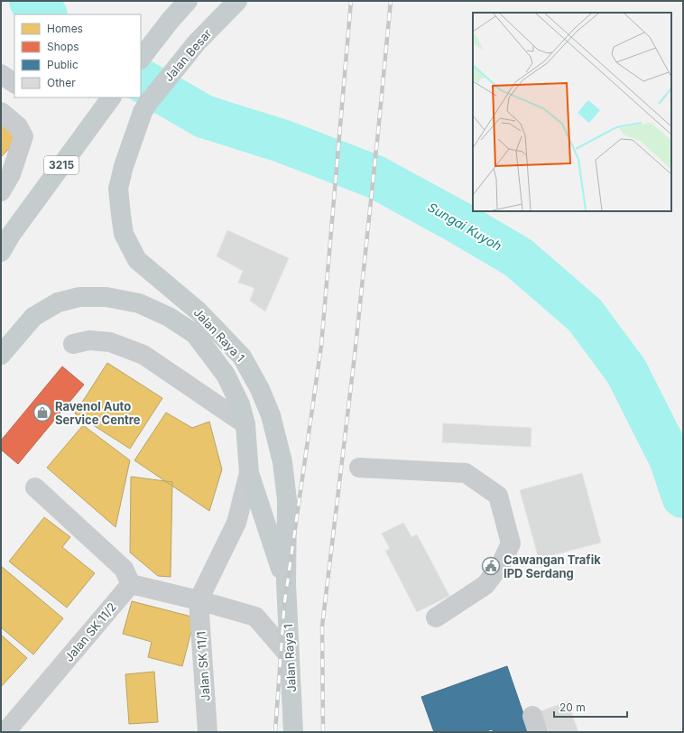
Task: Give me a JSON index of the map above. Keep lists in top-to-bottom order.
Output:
{
  "streets": {
    "main road": ["Jalan Besar", "3215", "Jalan Raya 1"],
    "street": ["Jalan SK 11/2", "Jalan SK 11/1"]
  },
  "crossings": [
    ["Jalan Besar", "Jalan Raya 1"]
  ],
  "water": ["Sungai Kuyoh"],
  "places": {
    "shop": ["Ravenol Auto Service Centre"],
    "public building": ["Cawangan Trafik IPD Serdang"]
  },
  "legend": [
    "Homes",
    "Shops",
    "Public",
    "Other"
  ],
  "scale_bar": "20 m"
}
